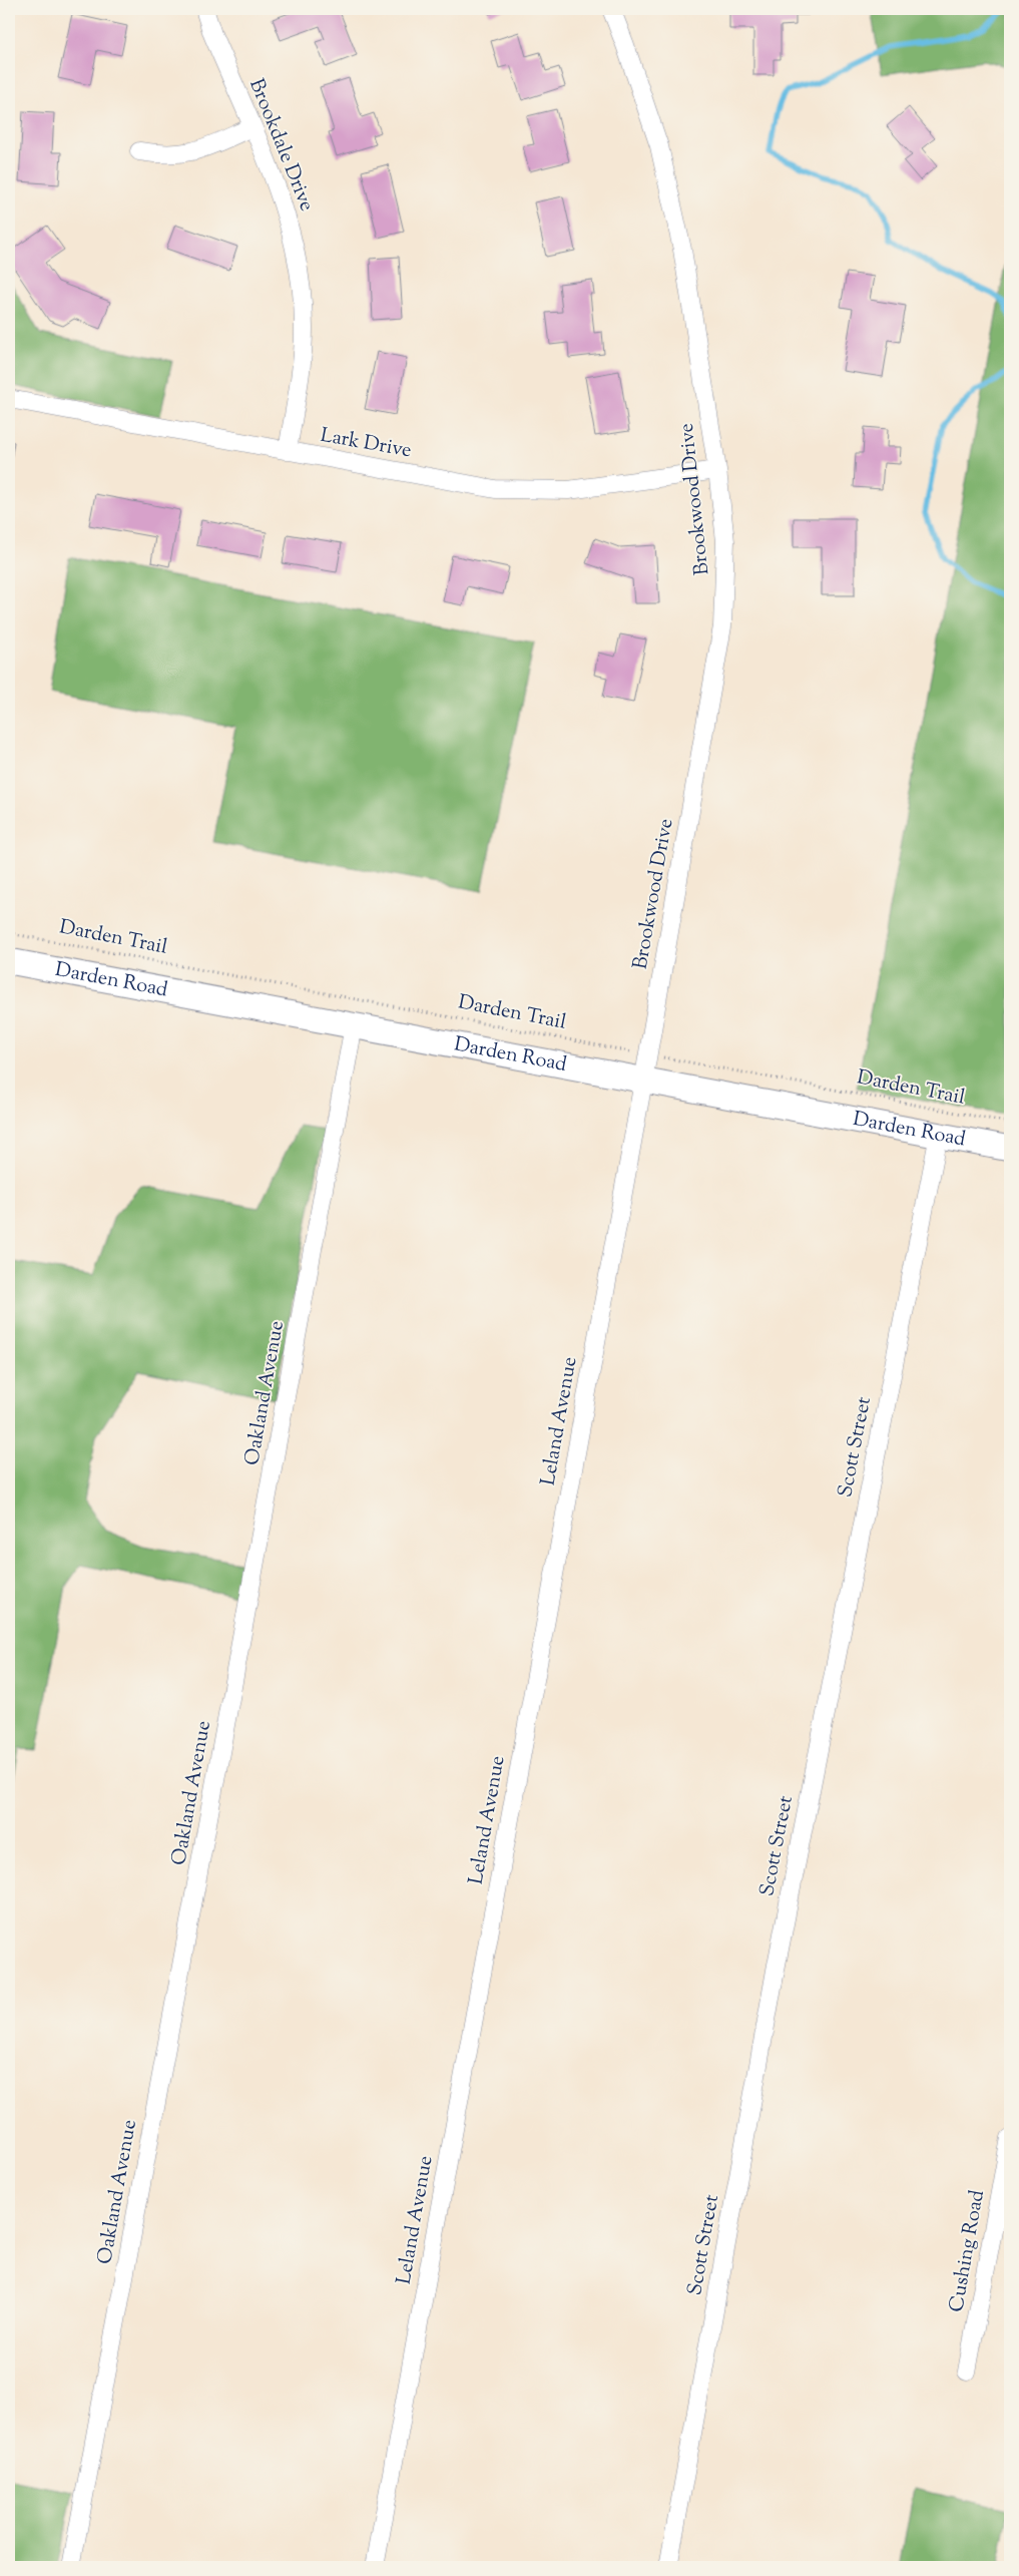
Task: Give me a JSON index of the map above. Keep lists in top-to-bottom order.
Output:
{
  "streets": {
    "street": [
      "Brookdale Drive",
      "Lark Drive",
      "Brookwood Drive",
      "Darden Road",
      "Oakland Avenue",
      "Leland Avenue",
      "Scott Street",
      "Cushing Road"
    ],
    "path": ["Darden Trail"]
  },
  "crossings": [
    ["Brookdale Drive", "Lark Drive"],
    ["Lark Drive", "Brookwood Drive"],
    ["Brookwood Drive", "Darden Trail"],
    ["Brookwood Drive", "Darden Road"],
    ["Brookwood Drive", "Leland Avenue"],
    ["Darden Road", "Oakland Avenue"],
    ["Darden Road", "Leland Avenue"],
    ["Darden Road", "Scott Street"]
  ]
}
